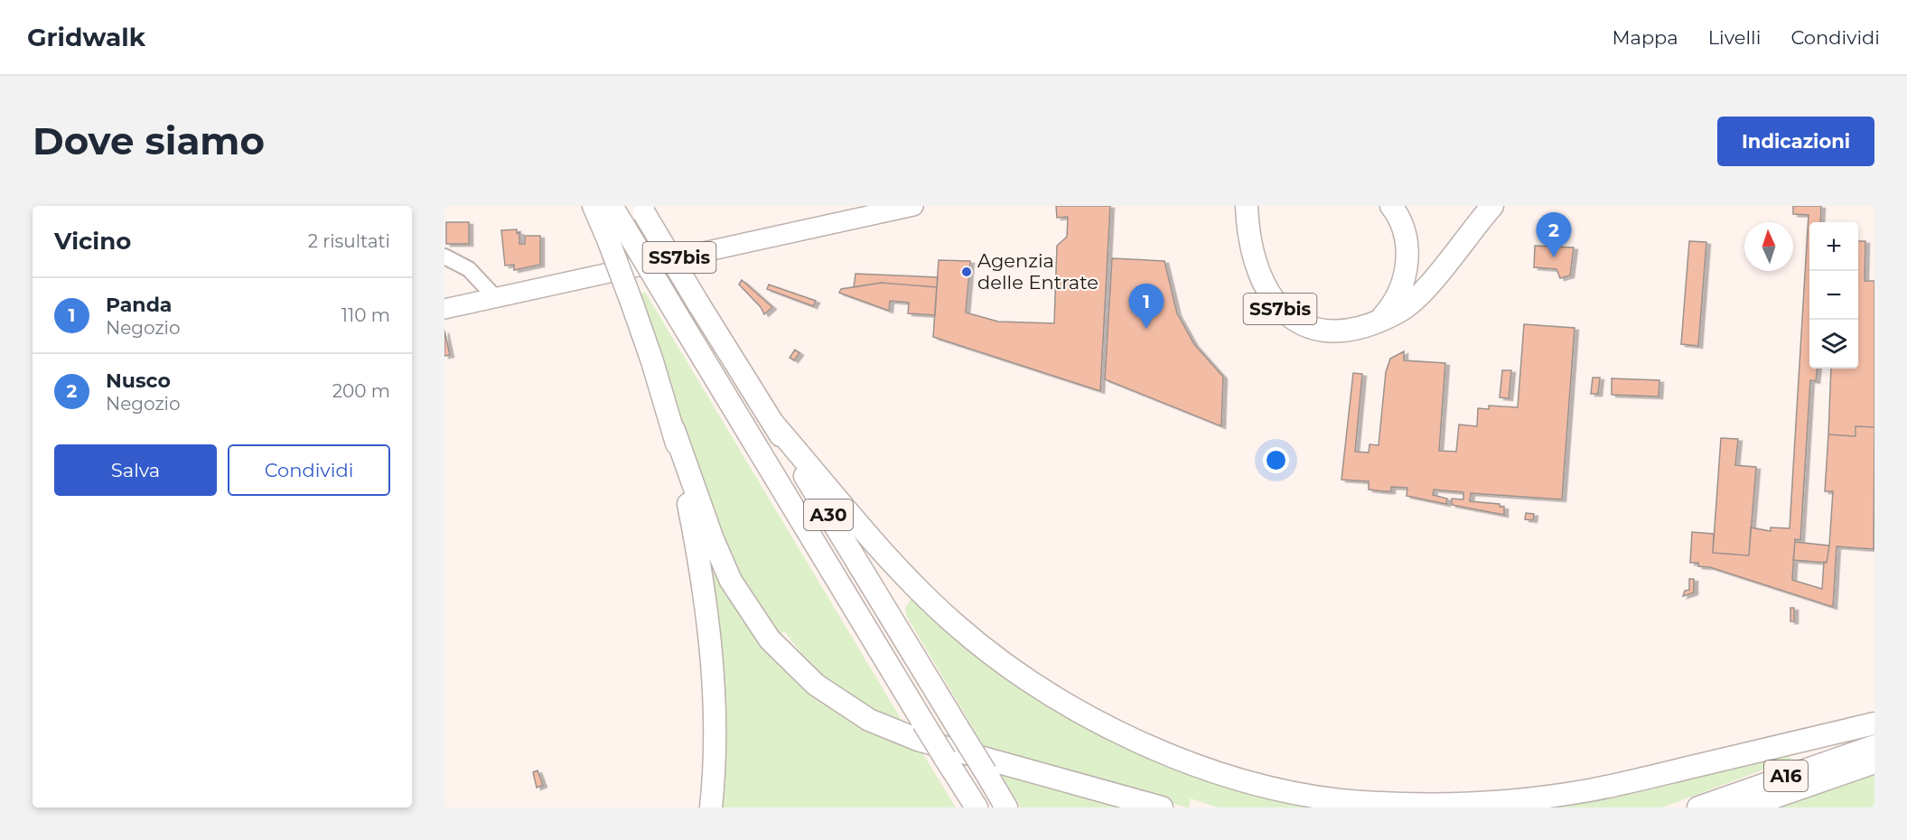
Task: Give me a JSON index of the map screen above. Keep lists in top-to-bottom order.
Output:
{
  "streets": {
    "highway": ["SS7bis", "A30", "A16"]
  },
  "places": ["Agenzia delle Entrate"],
  "north": "top",
  "page": {
    "header": "Gridwalk",
    "nav": ["Mappa", "Livelli", "Condividi"],
    "buttons": [
      "Indicazioni",
      ["Salva", "Condividi"]
    ],
    "title": "Dove siamo",
    "heading": ["Vicino", "2 risultati"],
    "pins": ["2", "1"],
    "map_buttons": ["+", "−"],
    "list": [
      {
        "mark": "1",
        "name": "Panda",
        "note": "Negozio",
        "value": "110 m"
      },
      {
        "mark": "2",
        "name": "Nusco",
        "note": "Negozio",
        "value": "200 m"
      }
    ]
  }
}
